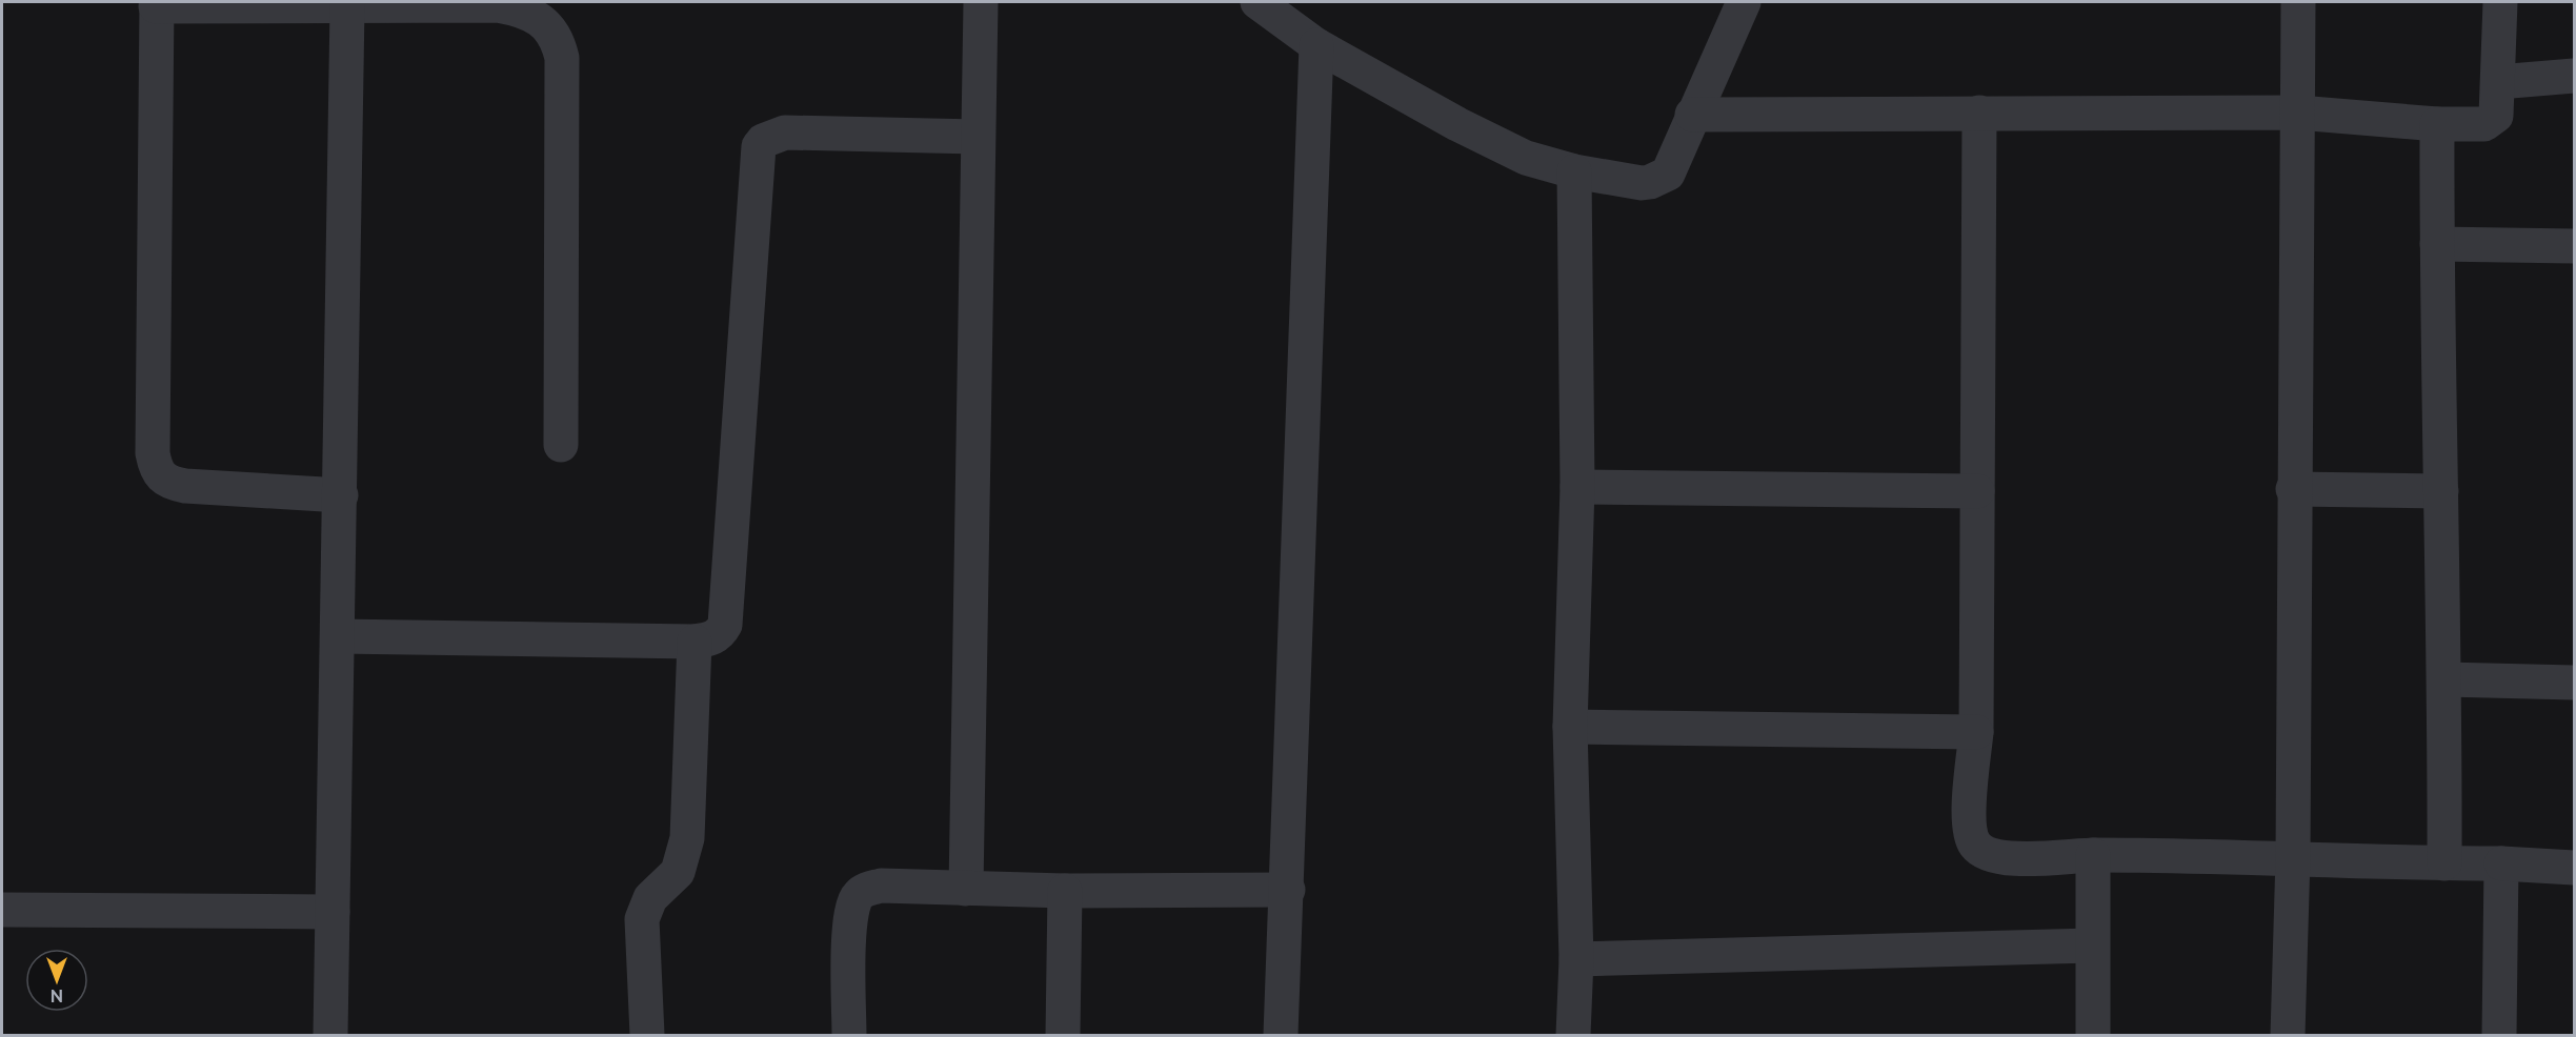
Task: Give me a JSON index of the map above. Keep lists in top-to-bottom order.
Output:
{
  "north": "bottom"
}
